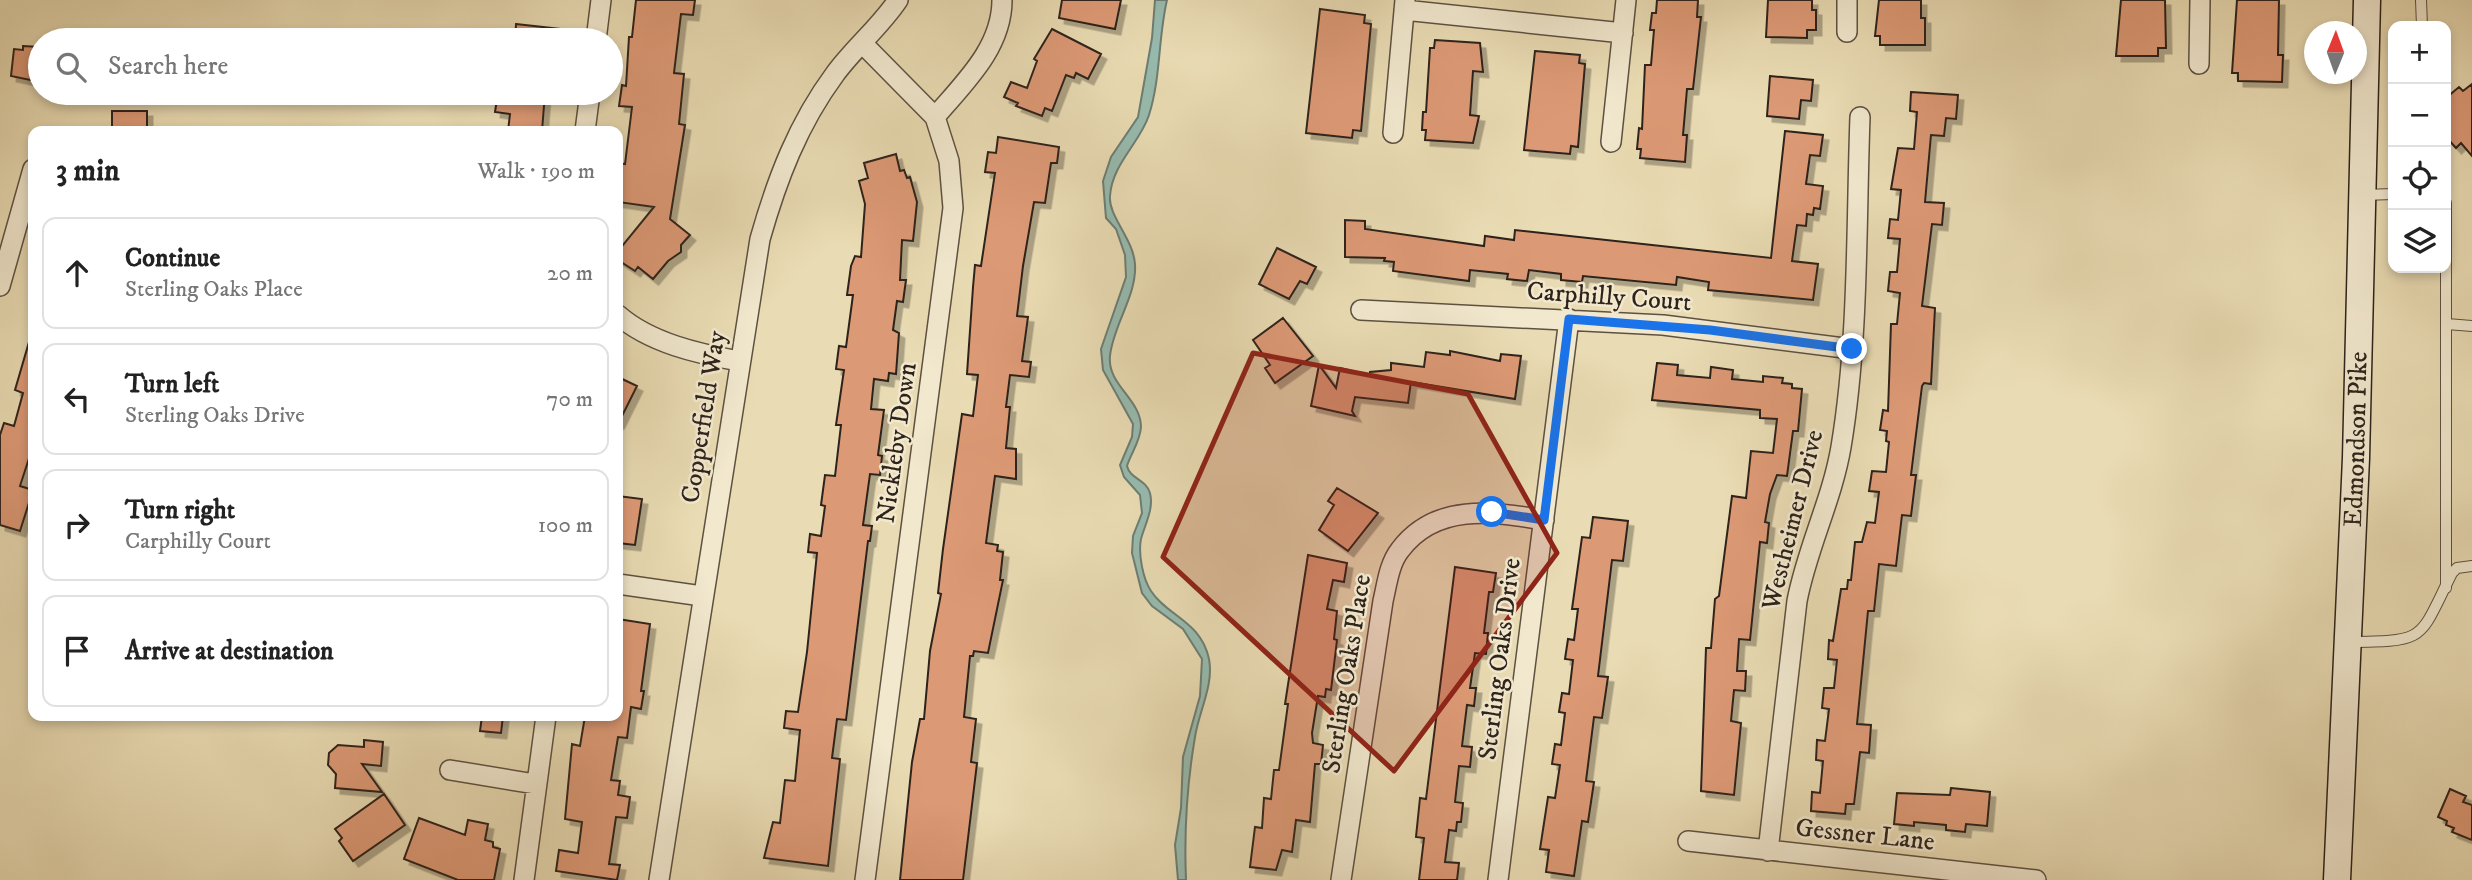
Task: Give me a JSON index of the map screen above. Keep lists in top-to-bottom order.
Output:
{
  "streets": {
    "main road": ["Edmondson Pike"],
    "street": [
      "Carphilly Court",
      "Copperfield Way",
      "Nickleby Down",
      "Westheimer Drive",
      "Sterling Oaks Drive",
      "Sterling Oaks Place",
      "Gessner Lane"
    ]
  },
  "crossings": [
    ["Carphilly Court", "Westheimer Drive"],
    ["Carphilly Court", "Sterling Oaks Drive"],
    ["Copperfield Way", "Nickleby Down"],
    ["Westheimer Drive", "Gessner Lane"],
    ["Sterling Oaks Drive", "Sterling Oaks Place"]
  ],
  "north": "top",
  "page": {
    "map_buttons": ["+", "−"],
    "search": "Search here",
    "heading": ["3 min", "Walk · 190 m"],
    "list": [
      ["Continue", "Sterling Oaks Place", "20 m"],
      ["Turn left", "Sterling Oaks Drive", "70 m"],
      ["Turn right", "Carphilly Court", "100 m"],
      "Arrive at destination"
    ]
  }
}
